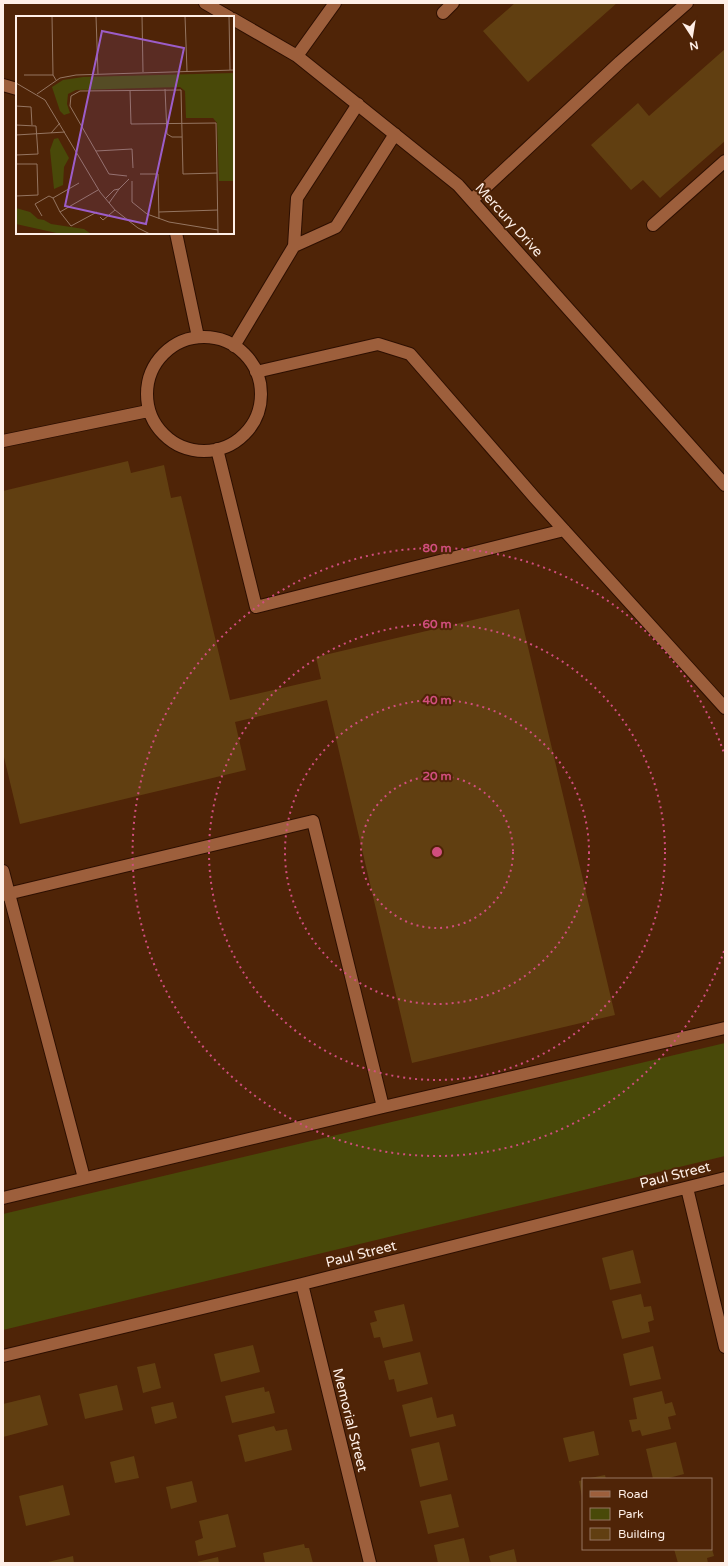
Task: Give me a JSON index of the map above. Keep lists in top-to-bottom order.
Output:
{
  "streets": {
    "street": ["Mercury Drive", "Paul Street", "Memorial Street"]
  },
  "crossings": [
    ["Paul Street", "Memorial Street"]
  ],
  "legend": ["Road", "Park", "Building"],
  "north": "bottom",
  "rings": [
    "80 m",
    "60 m",
    "40 m",
    "20 m"
  ]
}
